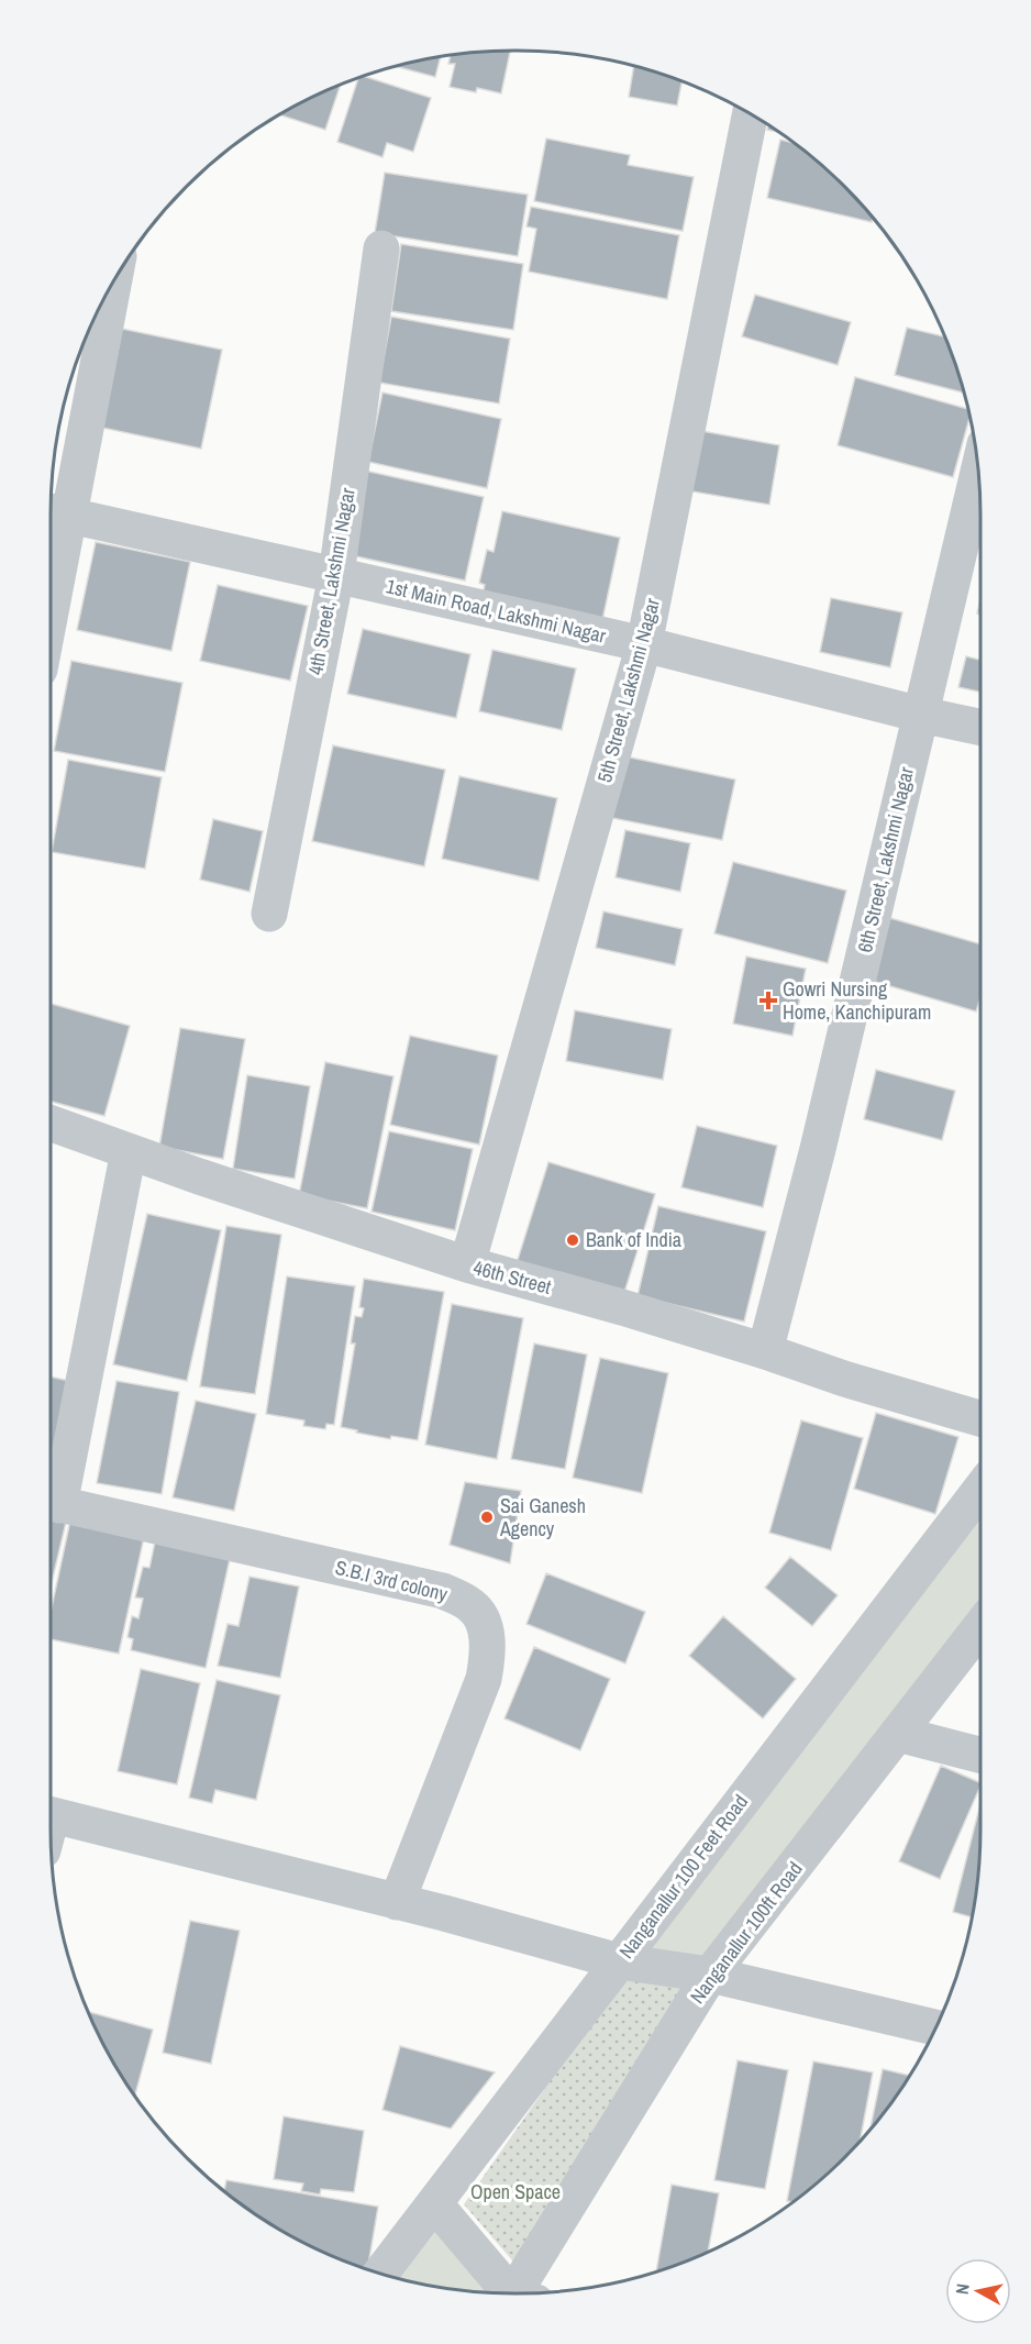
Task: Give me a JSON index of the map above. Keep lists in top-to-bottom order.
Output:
{
  "streets": {
    "street": [
      "4th Street, Lakshmi Nagar",
      "1st Main Road, Lakshmi Nagar",
      "5th Street, Lakshmi Nagar",
      "6th Street, Lakshmi Nagar",
      "46th Street",
      "S.B.I 3rd colony",
      "Nanganallur 100 Feet Road",
      "Nanganallur 100ft Road"
    ]
  },
  "crossings": [
    ["4th Street, Lakshmi Nagar", "1st Main Road, Lakshmi Nagar"],
    ["1st Main Road, Lakshmi Nagar", "5th Street, Lakshmi Nagar"],
    ["1st Main Road, Lakshmi Nagar", "6th Street, Lakshmi Nagar"],
    ["5th Street, Lakshmi Nagar", "46th Street"],
    ["6th Street, Lakshmi Nagar", "46th Street"]
  ],
  "parks": ["Open Space"],
  "places": {
    "health": ["Gowri Nursing Home, Kanchipuram"],
    "other": ["Bank of India", "Sai Ganesh Agency"]
  },
  "north": "left"
}
